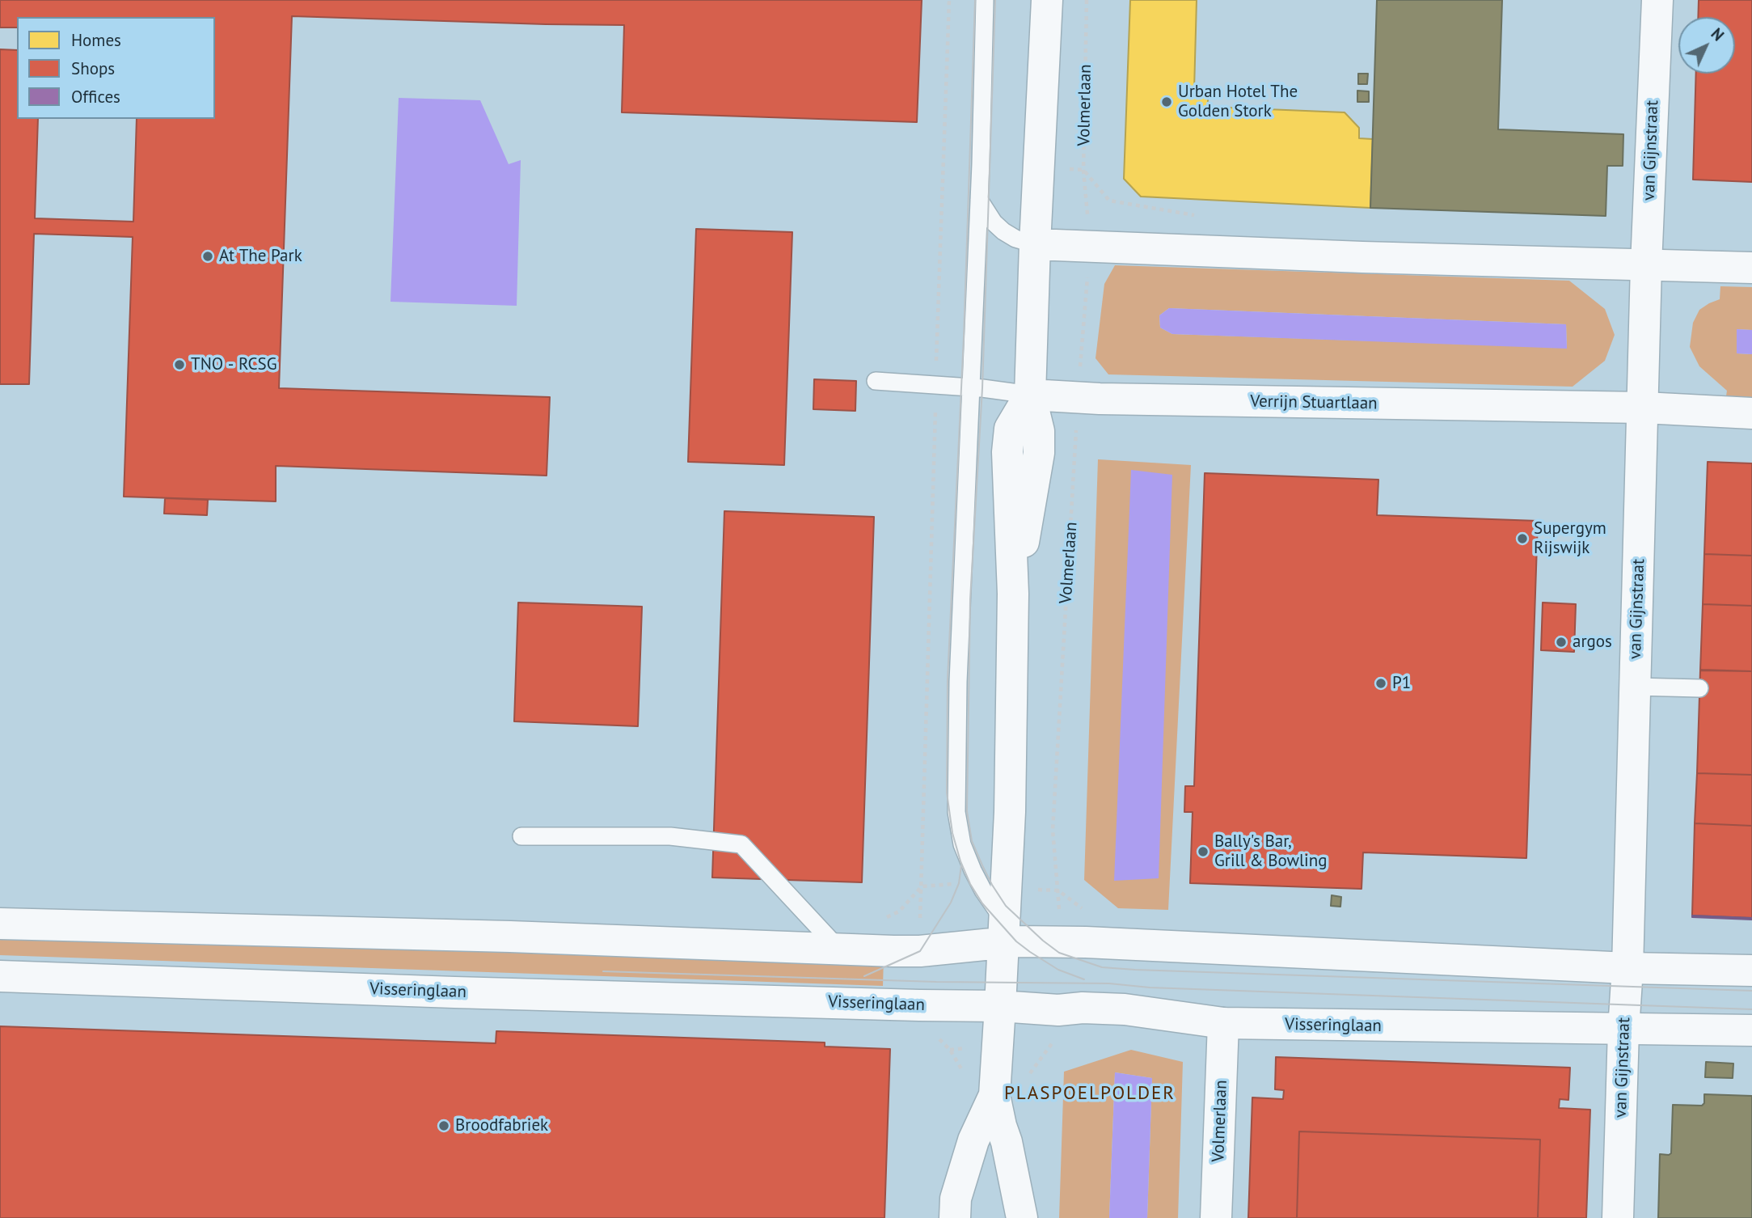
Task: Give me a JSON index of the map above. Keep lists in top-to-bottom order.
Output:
{
  "streets": {
    "street": [
      "Volmerlaan",
      "van Gijnstraat",
      "Verrijn Stuartlaan",
      "Visseringlaan"
    ]
  },
  "crossings": [
    ["Volmerlaan", "Verrijn Stuartlaan"],
    ["Volmerlaan", "Visseringlaan"],
    ["van Gijnstraat", "Verrijn Stuartlaan"],
    ["van Gijnstraat", "Visseringlaan"]
  ],
  "districts": ["PLASPOELPOLDER"],
  "places": [
    "Urban Hotel The Golden Stork",
    "At The Park",
    "TNO - RCSG",
    "Supergym Rijswijk",
    "argos",
    "P1",
    "Bally's Bar, Grill & Bowling",
    "Broodfabriek"
  ],
  "legend": ["Homes", "Shops", "Offices"],
  "north": "top right"
}
